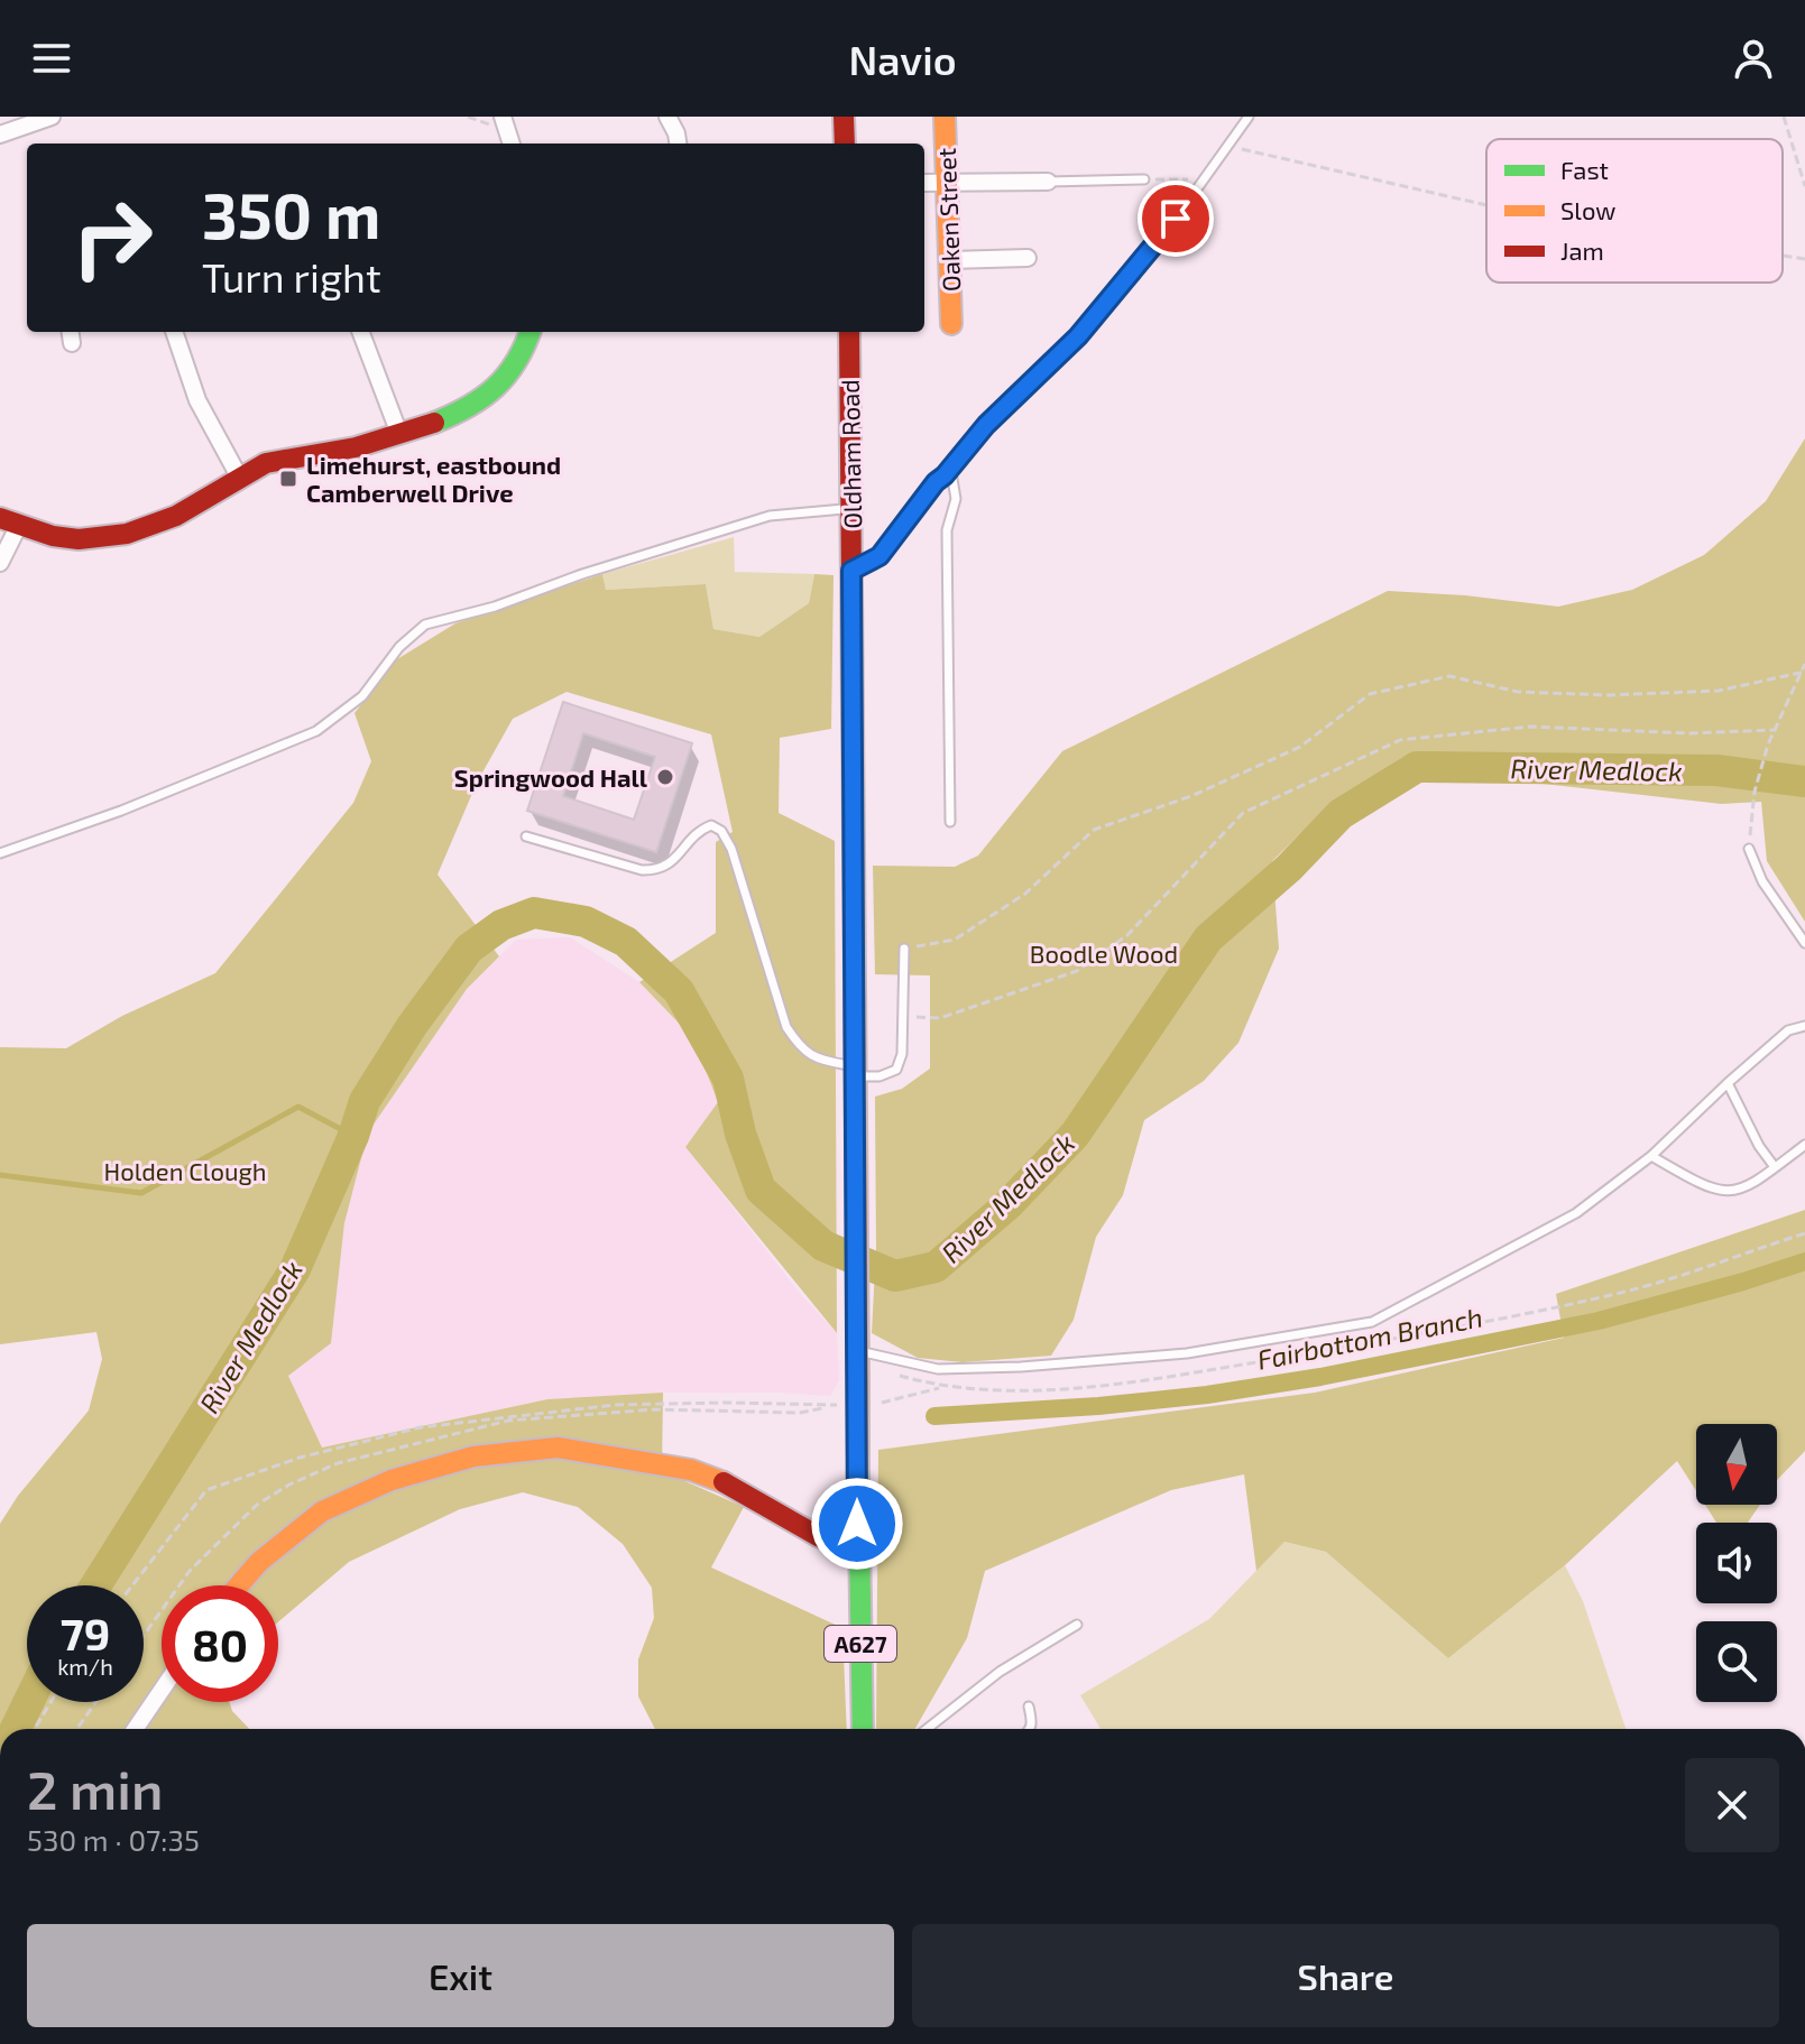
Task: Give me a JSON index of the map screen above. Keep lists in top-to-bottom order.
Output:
{
  "streets": {
    "main road": ["Oaken Street", "Oldham Road", "A627"]
  },
  "crossings": [
    ["Oldham Road", "A627"]
  ],
  "water": ["River Medlock", "Fairbottom Branch"],
  "parks": ["Boodle Wood", "Holden Clough"],
  "places": {
    "transit": ["Limehurst, eastbound Camberwell Drive"],
    "other": ["Springwood Hall"]
  },
  "legend": ["Fast", "Slow", "Jam"],
  "north": "bottom",
  "page": {
    "header": "Navio",
    "turn": ["350 m", "Turn right"],
    "speed": "79 km/h",
    "limit": "80",
    "heading": ["2 min", "530 m · 07:35"],
    "buttons": ["Exit", "Share"]
  }
}
